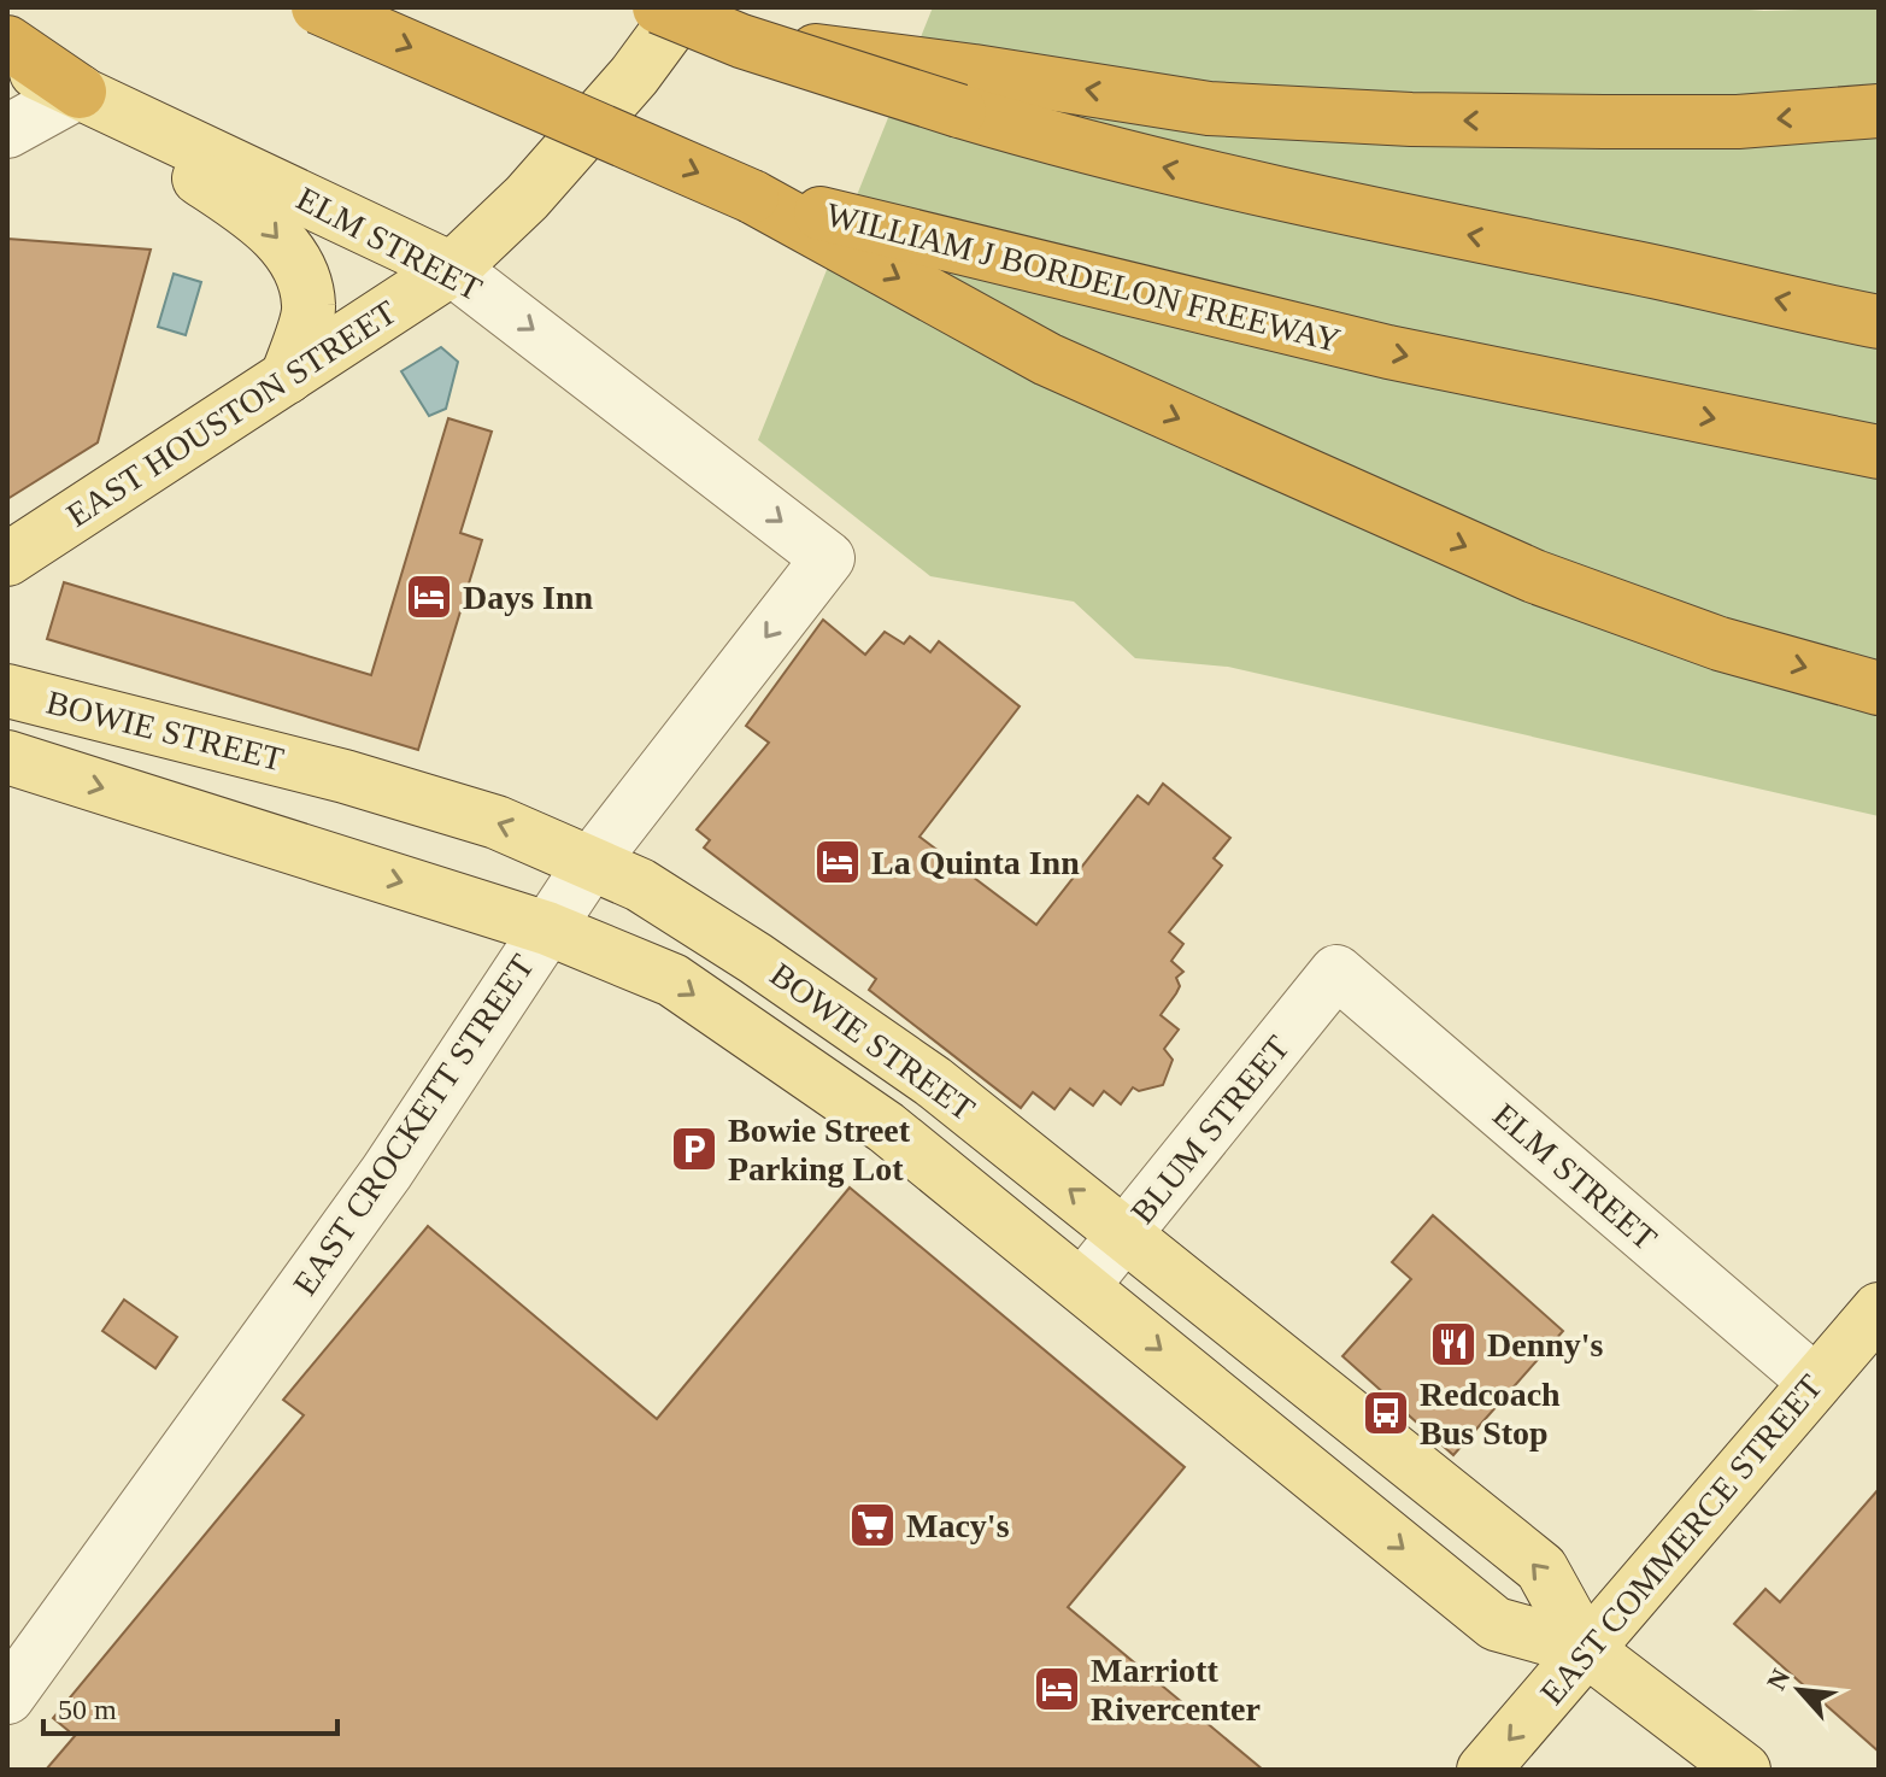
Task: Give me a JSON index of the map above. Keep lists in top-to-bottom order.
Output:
{
  "streets": {
    "highway": ["WILLIAM J BORDELON FREEWAY"],
    "main road": [
      "ELM STREET",
      "EAST HOUSTON STREET",
      "BOWIE STREET",
      "EAST COMMERCE STREET"
    ],
    "street": ["EAST CROCKETT STREET", "BLUM STREET"]
  },
  "crossings": [
    ["ELM STREET", "EAST HOUSTON STREET"],
    ["ELM STREET", "EAST CROCKETT STREET"],
    ["ELM STREET", "BLUM STREET"],
    ["ELM STREET", "EAST COMMERCE STREET"],
    ["BOWIE STREET", "EAST CROCKETT STREET"],
    ["BOWIE STREET", "BLUM STREET"],
    ["BOWIE STREET", "EAST COMMERCE STREET"]
  ],
  "places": {
    "hotel": ["Days Inn", "La Quinta Inn", "Marriott Rivercenter"],
    "parking": ["Bowie Street Parking Lot"],
    "restaurant": ["Denny's"],
    "bus stop": ["Redcoach Bus Stop"],
    "supermarket": ["Macy's"]
  },
  "scale_bar": "50 m",
  "north": "top left"
}
